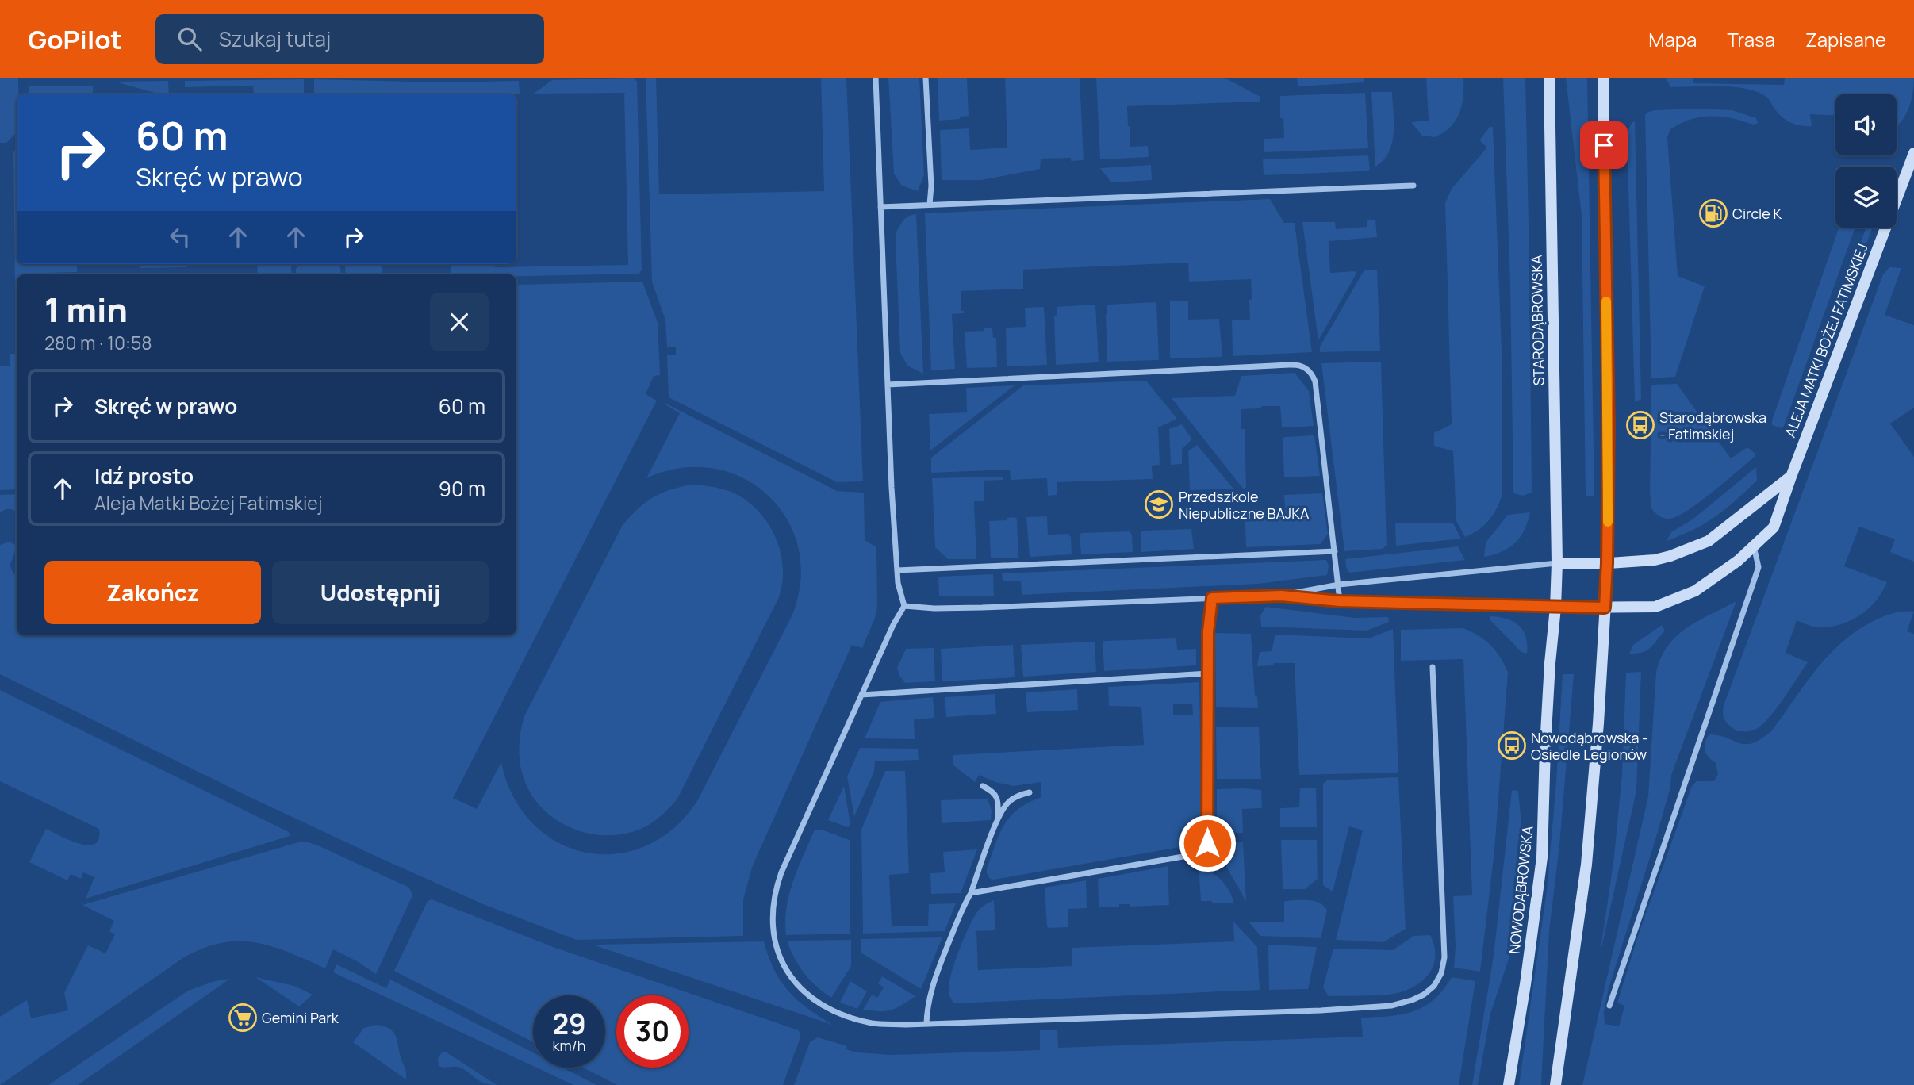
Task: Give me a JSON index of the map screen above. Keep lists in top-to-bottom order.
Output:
{
  "streets": {
    "street": ["STARODĄBROWSKA", "ALEJA MATKI BOŻEJ FATIMSKIEJ", "NOWODĄBROWSKA"]
  },
  "crossings": [
    ["STARODĄBROWSKA", "NOWODĄBROWSKA"],
    ["ALEJA MATKI BOŻEJ FATIMSKIEJ", "NOWODĄBROWSKA"]
  ],
  "places": {
    "fuel station": ["Circle K"],
    "bus stop": ["Starodąbrowska - Fatimskiej", "Nowodąbrowska - Osiedle Legionów"],
    "school or university": ["Przedszkole Niepubliczne BAJKA"],
    "supermarket": ["Gemini Park"]
  },
  "page": {
    "header": "GoPilot",
    "search": "Szukaj tutaj",
    "nav": ["Mapa", "Trasa", "Zapisane"],
    "turn": ["60 m", "Skręć w prawo"],
    "heading": ["1 min", "280 m · 10:58"],
    "list": [
      {
        "name": "Skręć w prawo",
        "value": "60 m"
      },
      {
        "name": "Idź prosto",
        "note": "Aleja Matki Bożej Fatimskiej",
        "value": "90 m"
      }
    ],
    "buttons": ["Zakończ", "Udostępnij"],
    "speed": "29 km/h",
    "limit": "30"
  }
}
